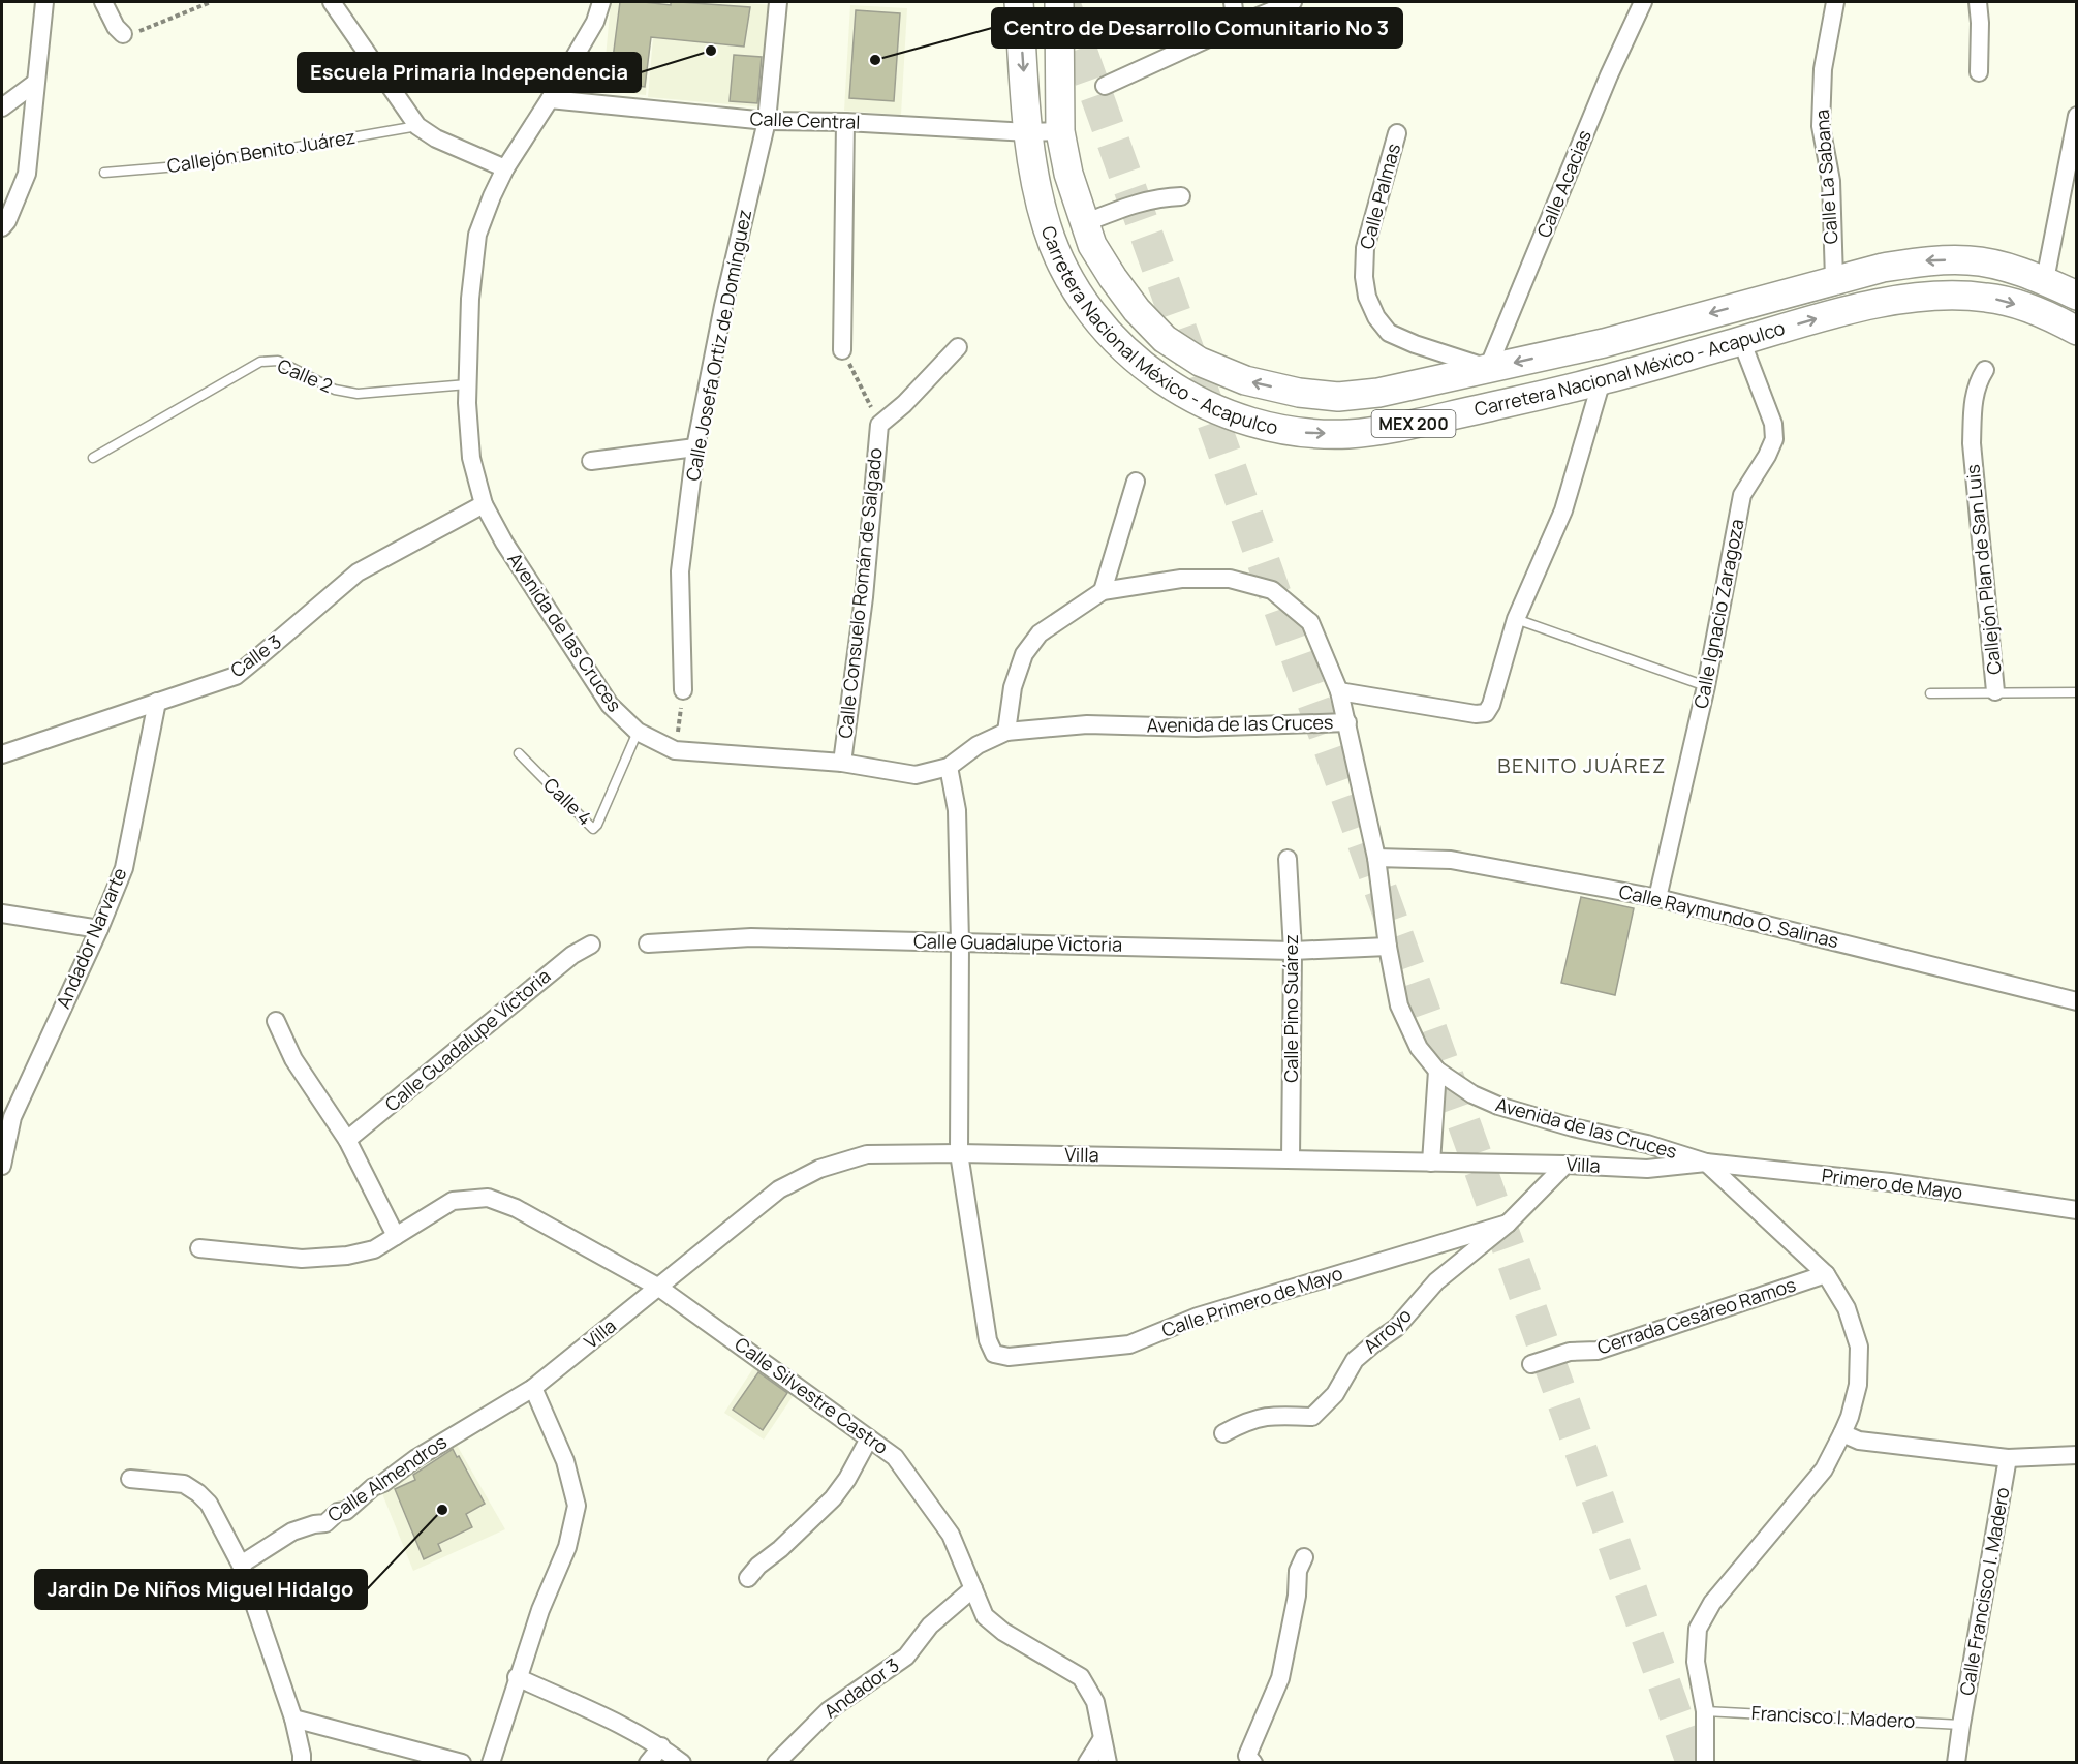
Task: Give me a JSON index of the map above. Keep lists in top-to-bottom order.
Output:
{
  "streets": {
    "main road": ["Carretera Nacional México - Acapulco", "MEX 200"],
    "street": [
      "Calle Central",
      "Calle La Sabana",
      "Calle Acacias",
      "Calle Palmas",
      "Calle Josefa Ortiz de Domínguez",
      "Callejón Plan de San Luis",
      "Calle Consuelo Román de Salgado",
      "Calle Ignacio Zaragoza",
      "Avenida de las Cruces",
      "Calle 3",
      "Calle Raymundo O. Salinas",
      "Andador Narvarte",
      "Calle Guadalupe Victoria",
      "Calle Pino Suárez",
      "Villa",
      "Primero de Mayo",
      "Calle Primero de Mayo",
      "Cerrada Cesáreo Ramos",
      "Arroyo",
      "Calle Silvestre Castro",
      "Calle Almendros",
      "Calle Francisco I. Madero",
      "Andador 3"
    ],
    "lane": [
      "Callejón Benito Juárez",
      "Calle 2",
      "Calle 4",
      "Francisco I. Madero"
    ]
  },
  "crossings": [
    ["Calle Central", "Carretera Nacional México - Acapulco"],
    ["Calle Central", "Calle Josefa Ortiz de Domínguez"],
    ["Calle Central", "Avenida de las Cruces"],
    ["Calle La Sabana", "Carretera Nacional México - Acapulco"],
    ["Calle Acacias", "Calle Palmas"],
    ["Calle Acacias", "Carretera Nacional México - Acapulco"],
    ["Calle Palmas", "Carretera Nacional México - Acapulco"],
    ["Carretera Nacional México - Acapulco", "Calle Ignacio Zaragoza"],
    ["Calle 2", "Avenida de las Cruces"],
    ["Calle Consuelo Román de Salgado", "Avenida de las Cruces"],
    ["Calle Ignacio Zaragoza", "Calle Raymundo O. Salinas"],
    ["Avenida de las Cruces", "Calle 3"],
    ["Avenida de las Cruces", "Calle 4"],
    ["Avenida de las Cruces", "Calle Raymundo O. Salinas"],
    ["Avenida de las Cruces", "Calle Guadalupe Victoria"],
    ["Avenida de las Cruces", "Villa"],
    ["Avenida de las Cruces", "Primero de Mayo"],
    ["Avenida de las Cruces", "Cerrada Cesáreo Ramos"],
    ["Avenida de las Cruces", "Francisco I. Madero"],
    ["Calle 3", "Andador Narvarte"],
    ["Calle Guadalupe Victoria", "Calle Pino Suárez"],
    ["Calle Pino Suárez", "Villa"],
    ["Villa", "Primero de Mayo"],
    ["Villa", "Calle Primero de Mayo"],
    ["Villa", "Arroyo"],
    ["Villa", "Calle Silvestre Castro"],
    ["Villa", "Calle Almendros"],
    ["Calle Primero de Mayo", "Arroyo"],
    ["Calle Silvestre Castro", "Andador 3"],
    ["Calle Francisco I. Madero", "Francisco I. Madero"]
  ],
  "districts": ["BENITO JUÁREZ"],
  "places": ["Escuela Primaria Independencia", "Centro de Desarrollo Comunitario No 3", "Jardin De Niños Miguel Hidalgo"]
}
